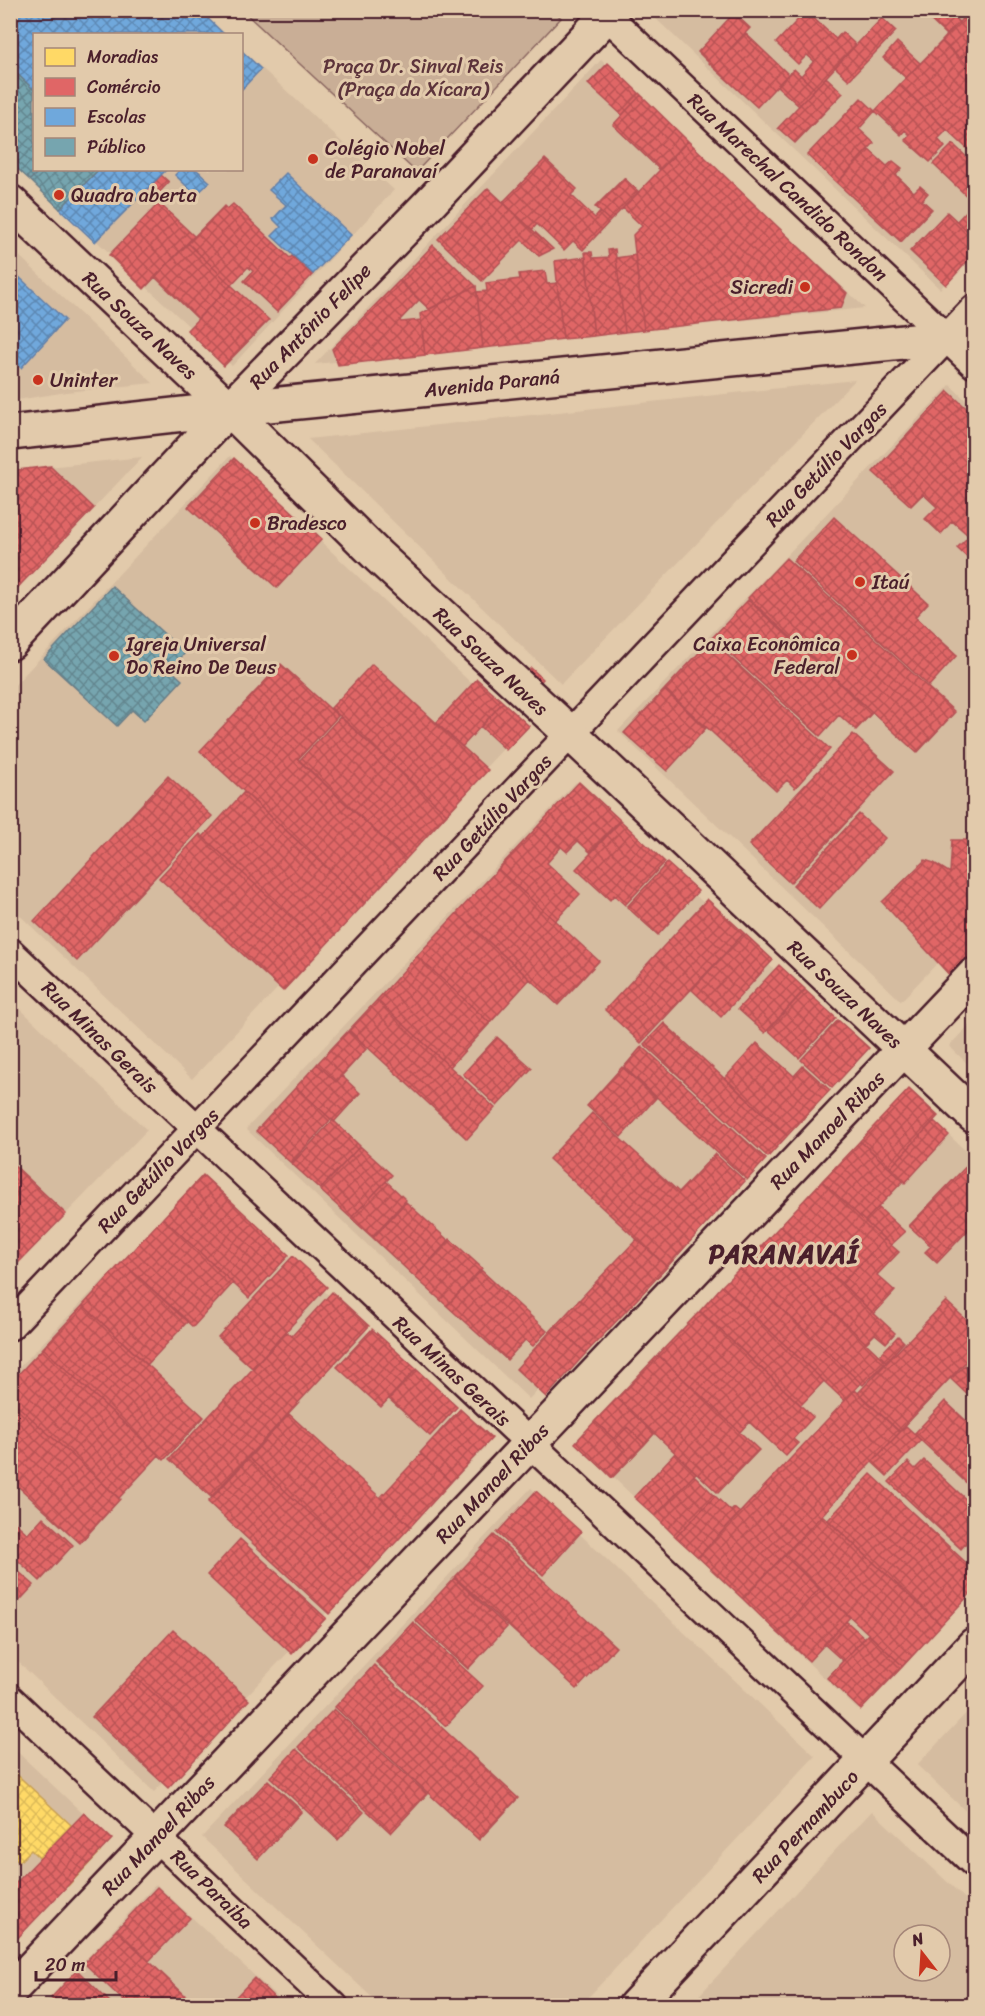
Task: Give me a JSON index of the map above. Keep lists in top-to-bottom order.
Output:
{
  "streets": {
    "street": [
      "Rua Marechal Candido Rondon",
      "Rua Souza Naves",
      "Rua Antônio Felipe",
      "Avenida Paraná",
      "Rua Getúlio Vargas",
      "Rua Minas Gerais",
      "Rua Manoel Ribas",
      "Rua Pernambuco",
      "Rua Paraiba"
    ]
  },
  "crossings": [
    ["Rua Marechal Candido Rondon", "Rua Antônio Felipe"],
    ["Rua Marechal Candido Rondon", "Avenida Paraná"],
    ["Rua Marechal Candido Rondon", "Rua Getúlio Vargas"],
    ["Rua Souza Naves", "Rua Antônio Felipe"],
    ["Rua Souza Naves", "Avenida Paraná"],
    ["Rua Souza Naves", "Rua Getúlio Vargas"],
    ["Rua Souza Naves", "Rua Manoel Ribas"],
    ["Rua Antônio Felipe", "Avenida Paraná"],
    ["Avenida Paraná", "Rua Getúlio Vargas"],
    ["Rua Getúlio Vargas", "Rua Minas Gerais"],
    ["Rua Minas Gerais", "Rua Manoel Ribas"],
    ["Rua Minas Gerais", "Rua Pernambuco"],
    ["Rua Manoel Ribas", "Rua Paraiba"]
  ],
  "districts": ["PARANAVAÍ"],
  "parks": ["Praça Dr. Sinval Reis (Praça da Xícara)"],
  "places": [
    "Colégio Nobel de Paranavaí",
    "Quadra aberta",
    "Sicredi",
    "Uninter",
    "Bradesco",
    "Itaú",
    "Caixa Econômica Federal",
    "Igreja Universal Do Reino De Deus"
  ],
  "legend": [
    "Moradias",
    "Comércio",
    "Escolas",
    "Público"
  ],
  "scale_bar": "20 m",
  "north": "top"
}
